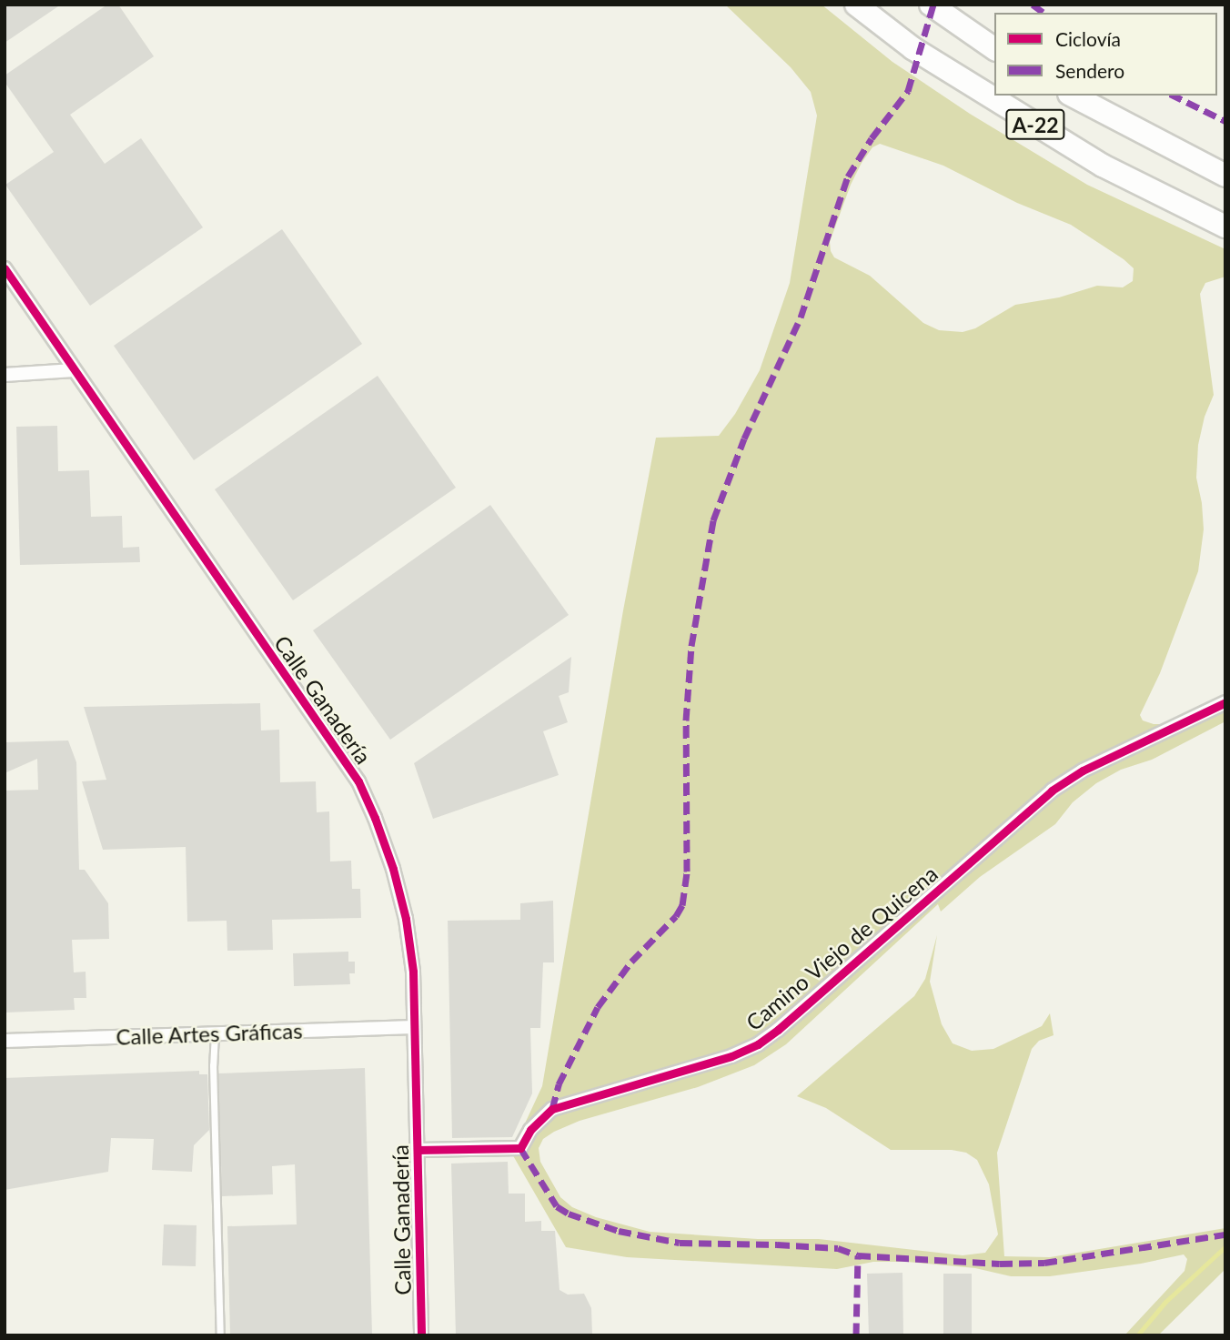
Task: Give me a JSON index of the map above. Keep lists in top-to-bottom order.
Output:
{
  "streets": {
    "highway": ["A-22"],
    "street": ["Calle Ganadería", "Camino Viejo de Quicena", "Calle Artes Gráficas"]
  },
  "crossings": [
    ["Calle Ganadería", "Camino Viejo de Quicena"],
    ["Calle Ganadería", "Calle Artes Gráficas"]
  ],
  "legend": ["Ciclovía", "Sendero"]
}
